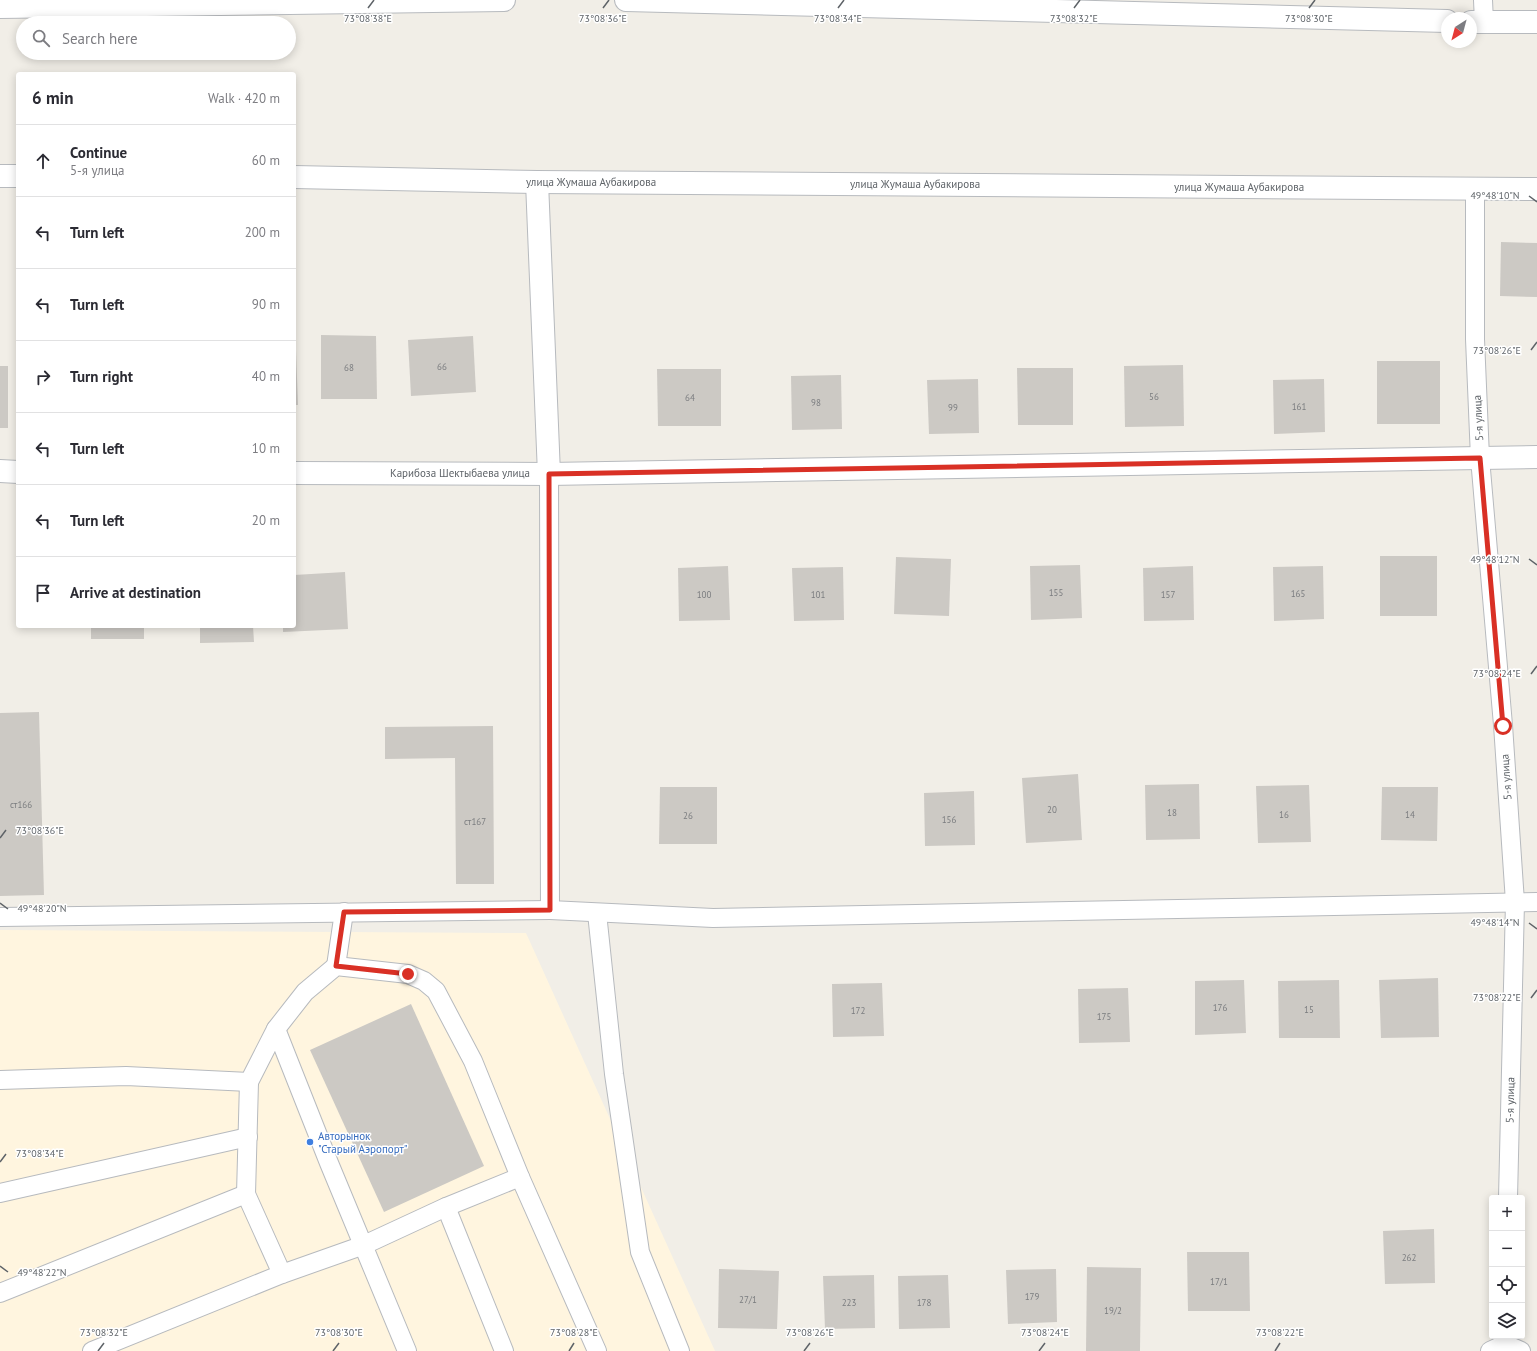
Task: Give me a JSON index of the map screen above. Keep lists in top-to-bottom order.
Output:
{
  "streets": {
    "street": ["улица Жумаша Аубакирова", "Карибоза Шектыбаева улица"],
    "lane": ["5-я улица"]
  },
  "crossings": [
    ["улица Жумаша Аубакирова", "5-я улица"],
    ["5-я улица", "Карибоза Шектыбаева улица"]
  ],
  "places": ["Авторынок \"Старый Аэропорт\""],
  "house_numbers": [
    "66",
    "68",
    "56",
    "64",
    "98",
    "161",
    "99",
    "155",
    "165",
    "100",
    "101",
    "157",
    "ст166",
    "20",
    "18",
    "16",
    "14",
    "26",
    "156",
    "ст167",
    "176",
    "15",
    "172",
    "175",
    "262",
    "17/1",
    "179",
    "27/1",
    "223",
    "178",
    "19/2"
  ],
  "north": "bottom left",
  "page": {
    "search": "Search here",
    "heading": ["6 min", "Walk · 420 m"],
    "list": [
      ["Continue", "5-я улица", "60 m"],
      ["Turn left", "200 m"],
      ["Turn left", "90 m"],
      ["Turn right", "40 m"],
      ["Turn left", "10 m"],
      ["Turn left", "20 m"],
      "Arrive at destination"
    ],
    "map_buttons": ["+", "−"]
  },
  "coordinates": [
    "73°08'36\"E",
    "73°08'32\"E",
    "73°08'38\"E",
    "73°08'34\"E",
    "73°08'30\"E",
    "49°48'10\"N",
    "73°08'26\"E",
    "49°48'12\"N",
    "73°08'24\"E",
    "49°48'20\"N",
    "49°48'14\"N",
    "73°08'22\"E",
    "49°48'22\"N",
    "73°08'28\"E"
  ]
}
